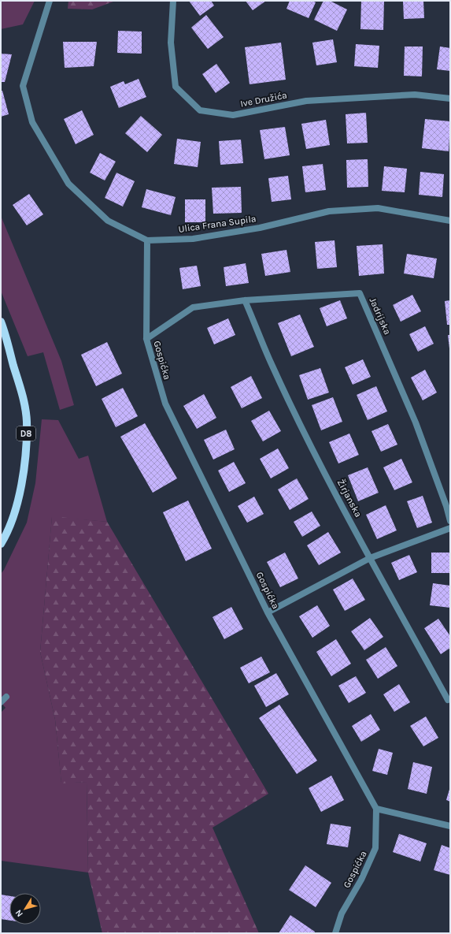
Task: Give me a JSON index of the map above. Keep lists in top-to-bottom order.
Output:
{
  "streets": {
    "main road": ["D8"],
    "street": [
      "Ive Družića",
      "Ulica Frana Supila",
      "Jadrijska",
      "Gospićka",
      "Žirjanska"
    ]
  },
  "crossings": [
    ["Ulica Frana Supila", "Gospićka"],
    ["Jadrijska", "Gospićka"],
    ["Jadrijska", "Žirjanska"]
  ],
  "north": "bottom left"
}
